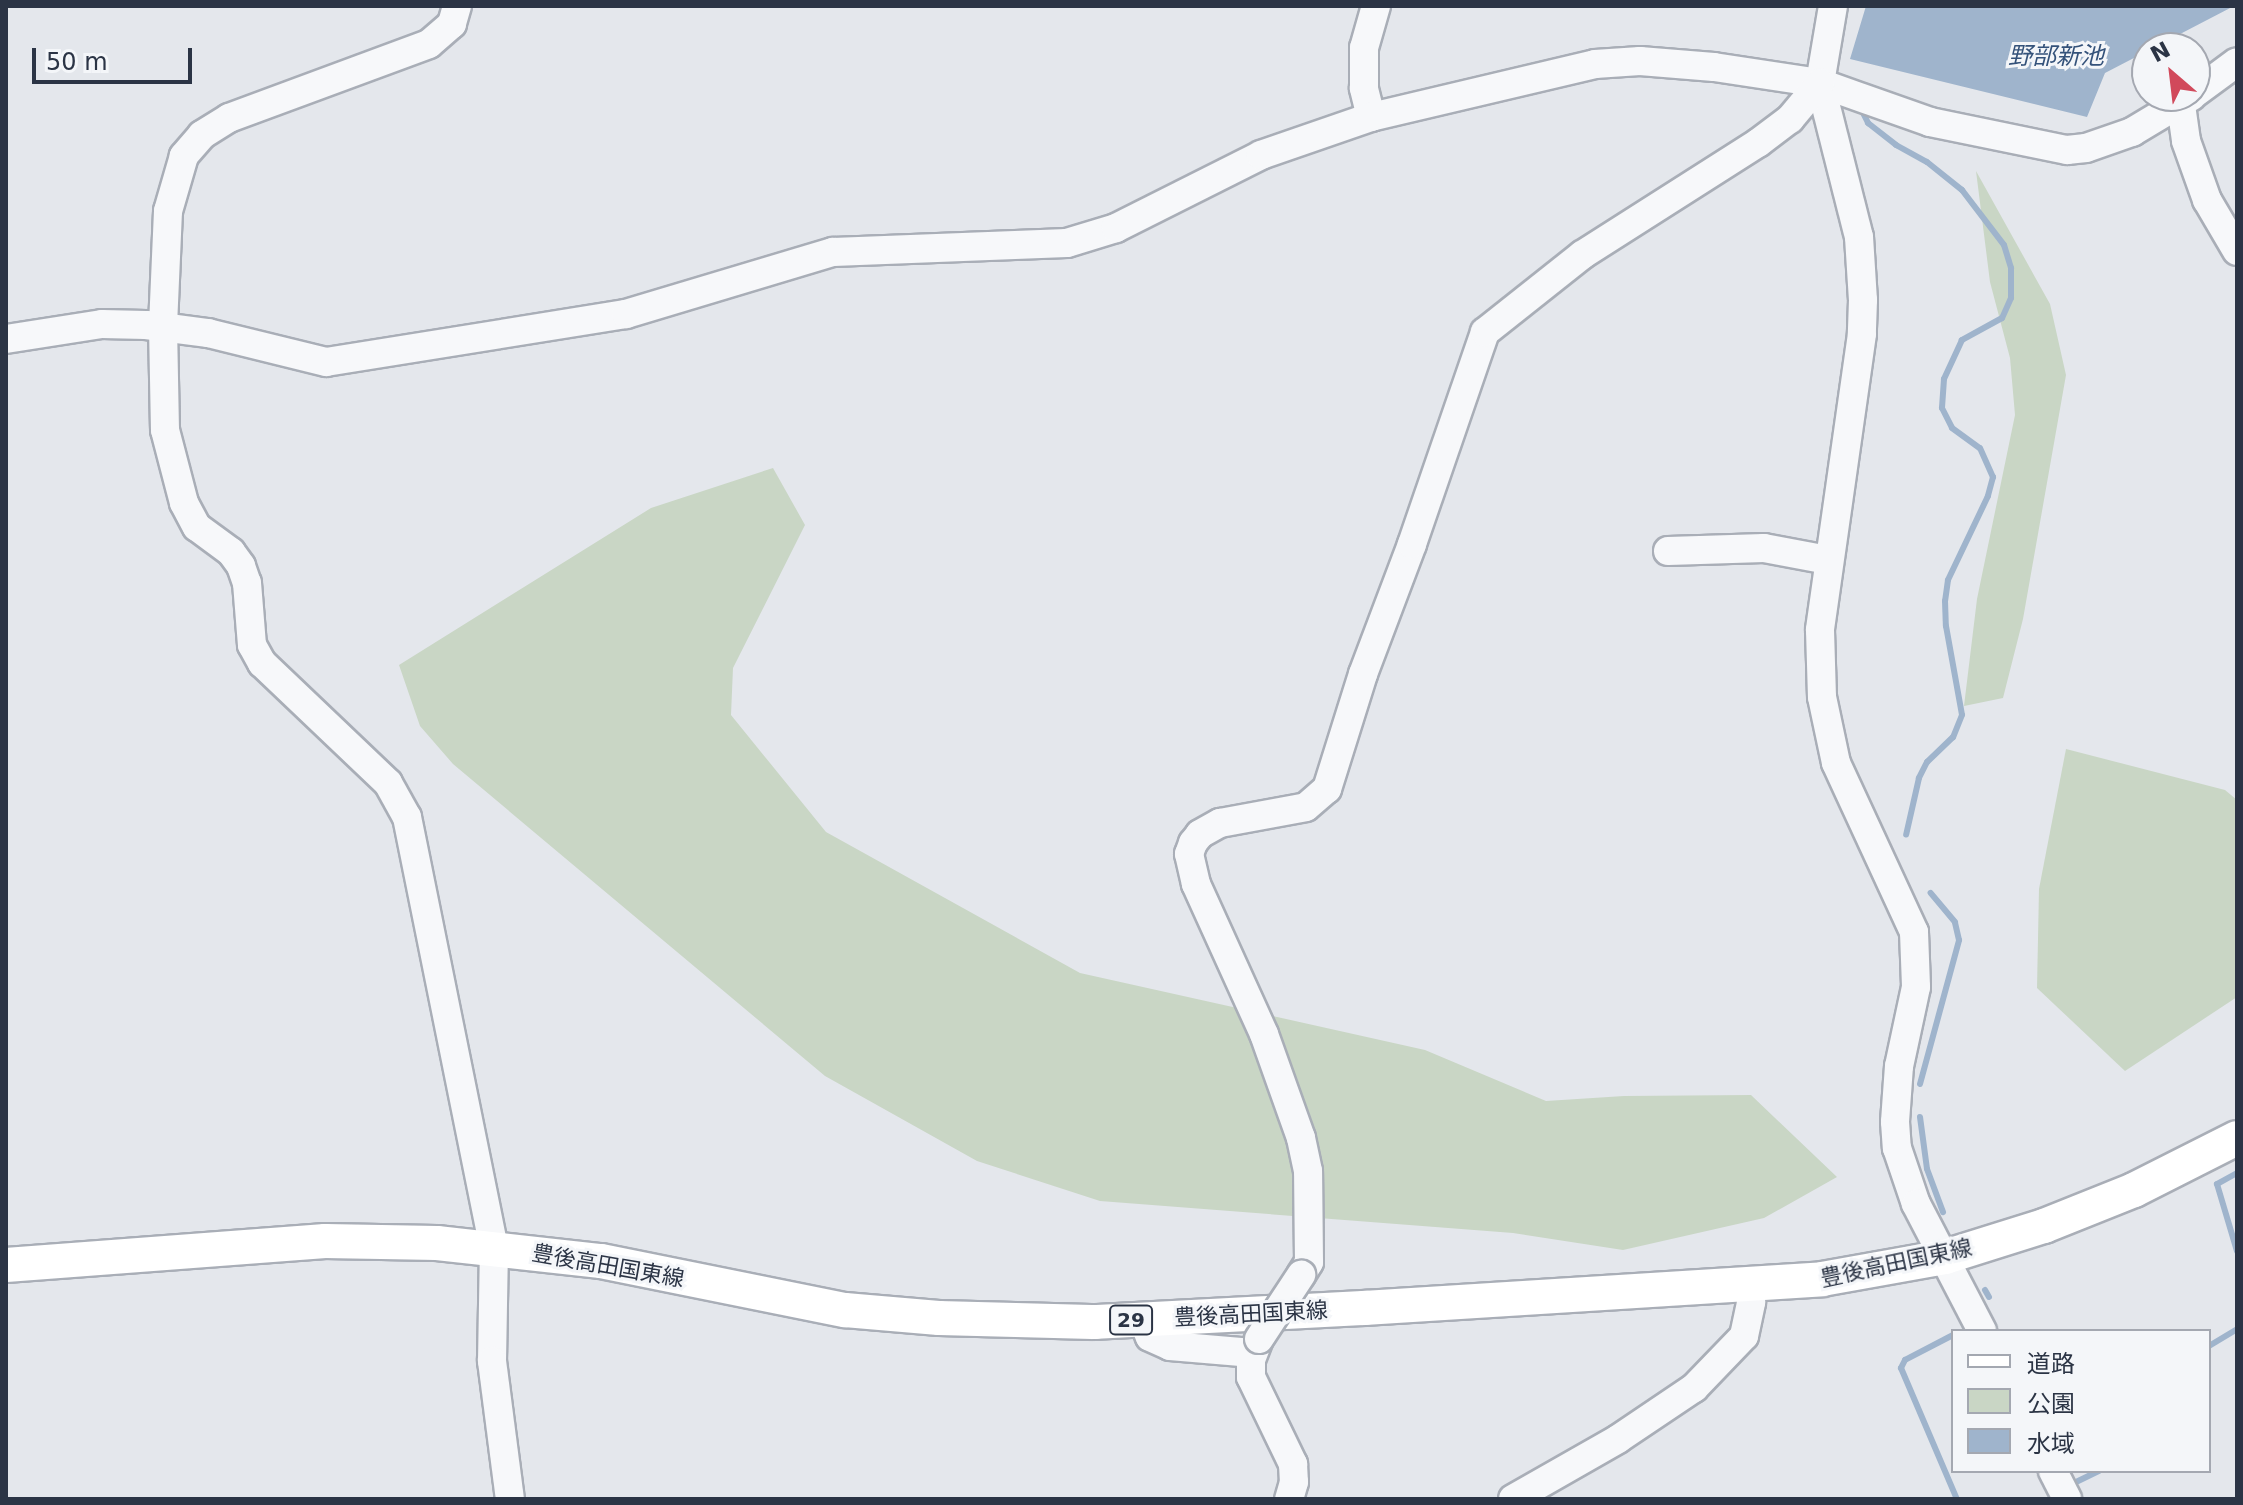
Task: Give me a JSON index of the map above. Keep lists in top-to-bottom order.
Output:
{
  "streets": {
    "main road": ["豊後高田国東線", "29"]
  },
  "water": ["野部新池"],
  "legend": ["道路", "公園", "水域"],
  "scale_bar": "50 m",
  "north": "top left"
}
